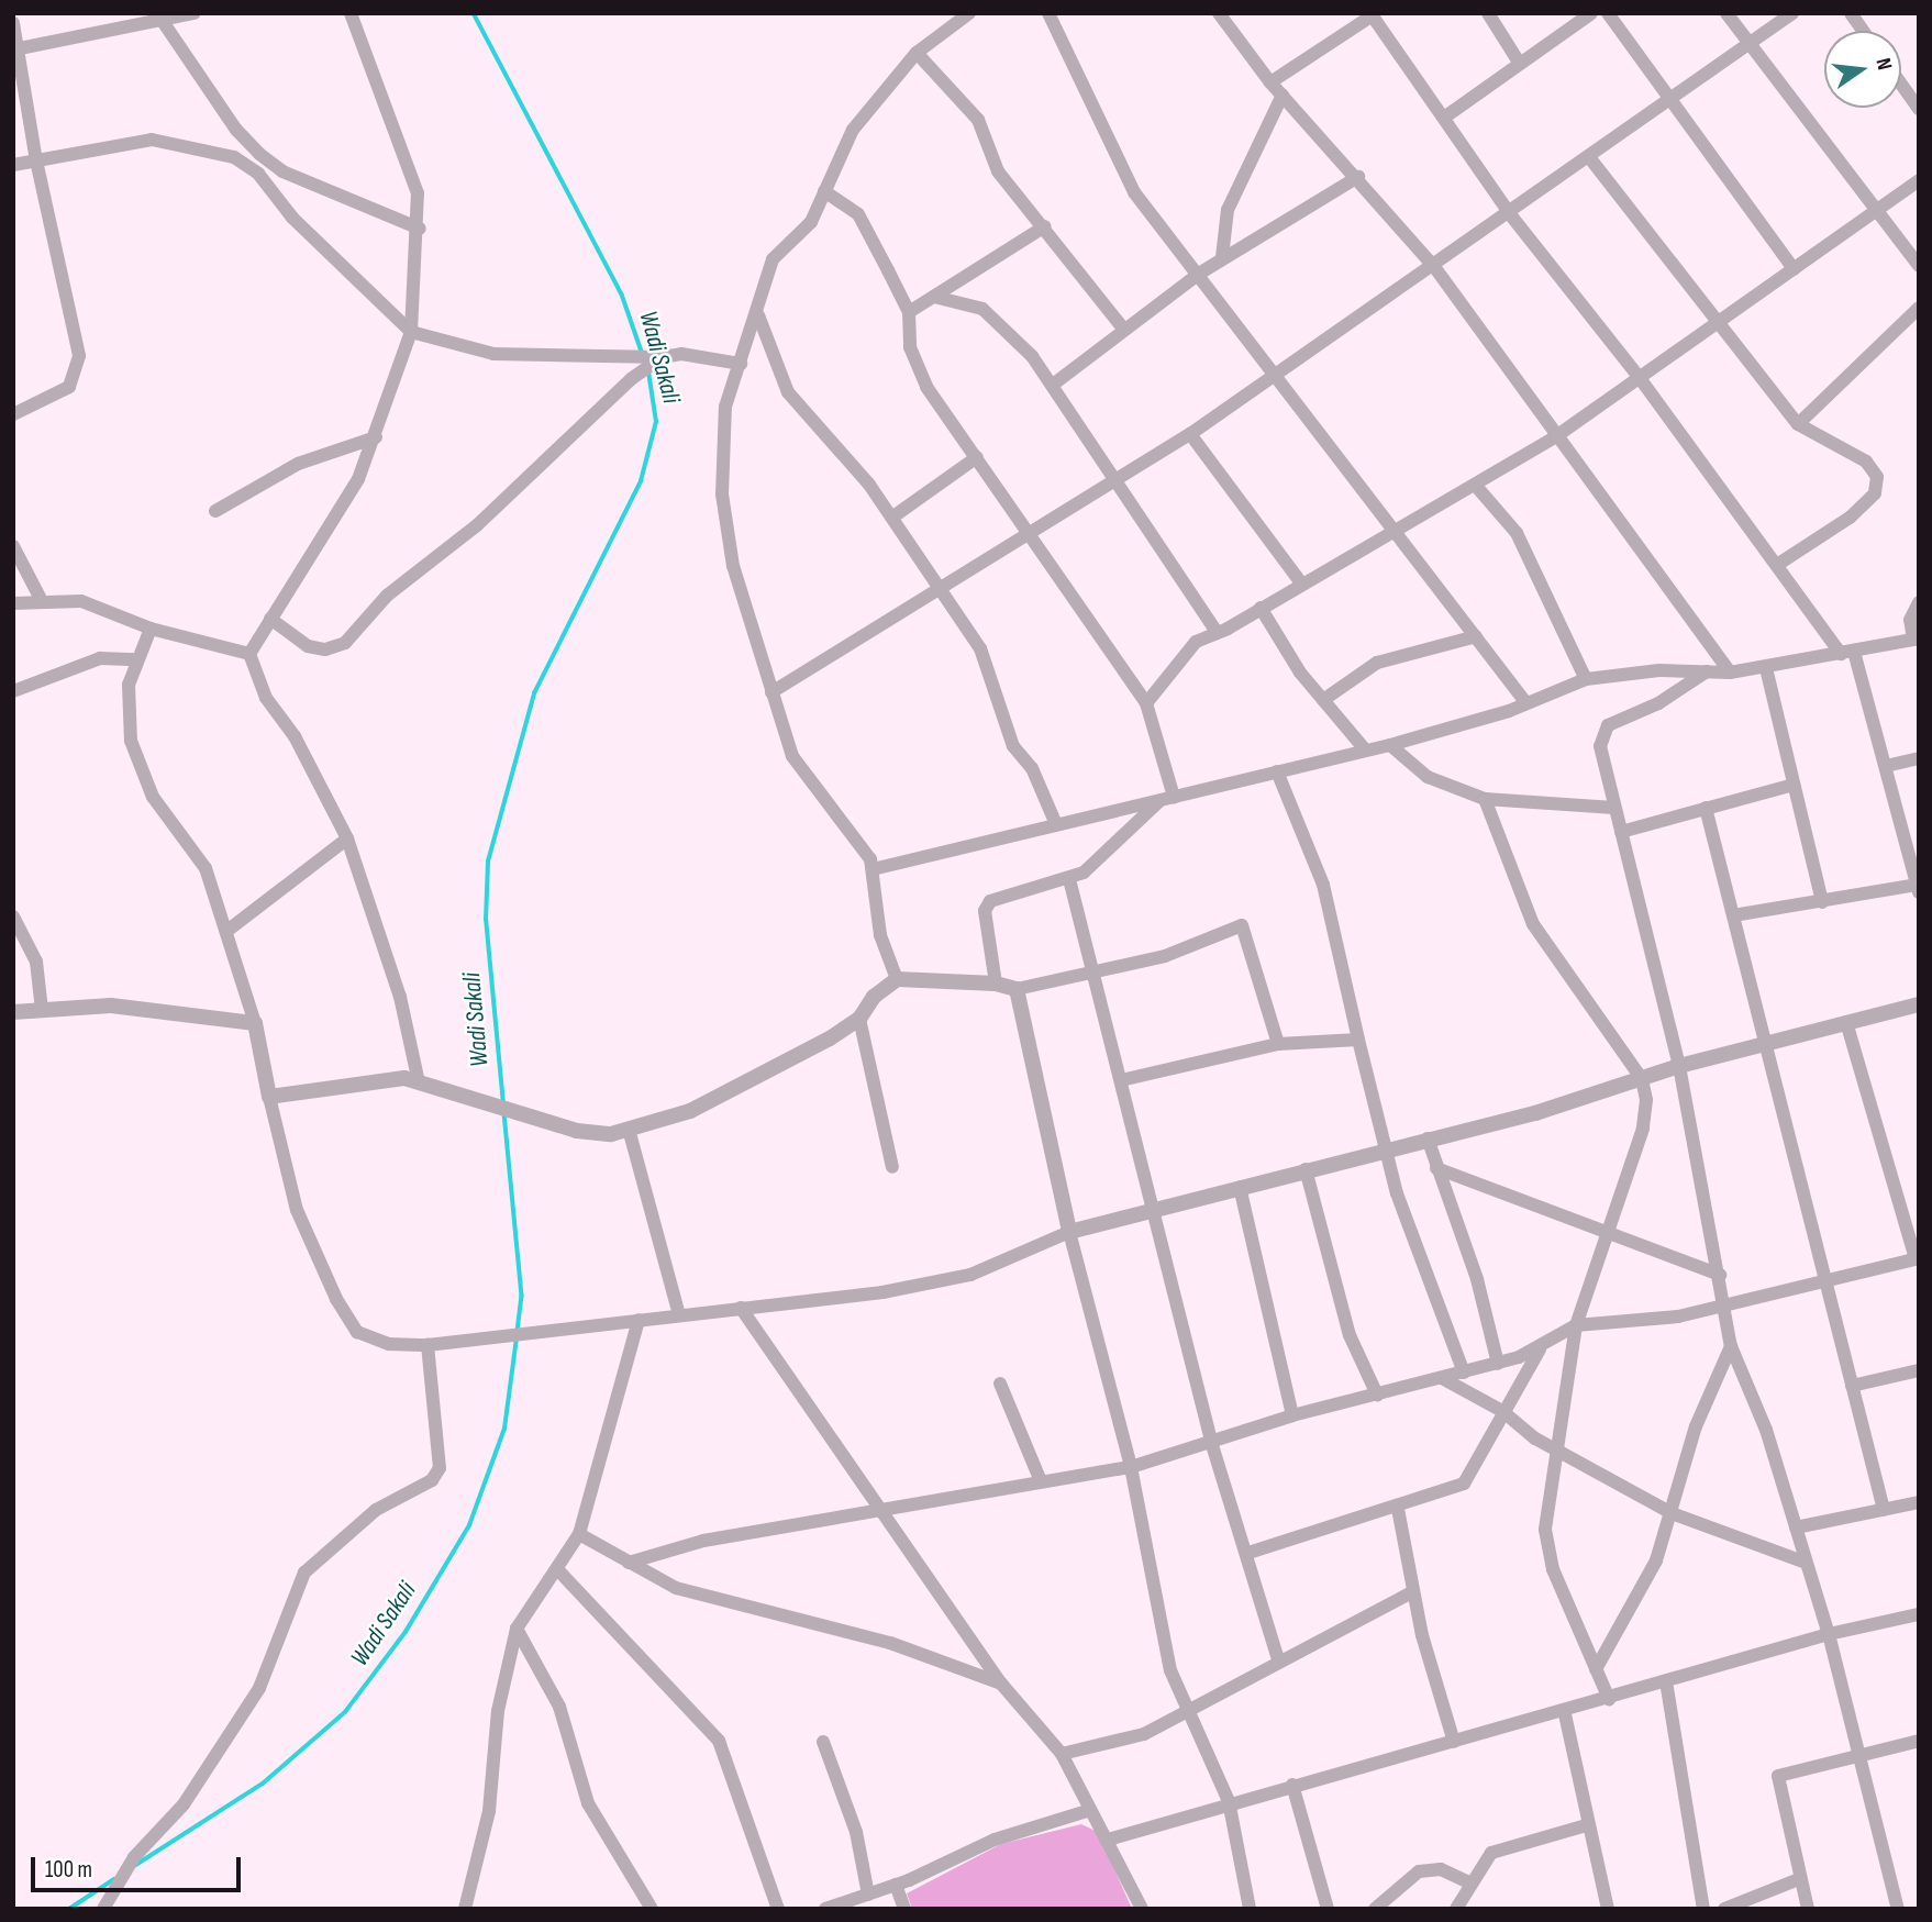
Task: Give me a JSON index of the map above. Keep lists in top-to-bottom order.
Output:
{
  "water": ["Wadi Sakali"],
  "scale_bar": "100 m",
  "north": "right"
}
